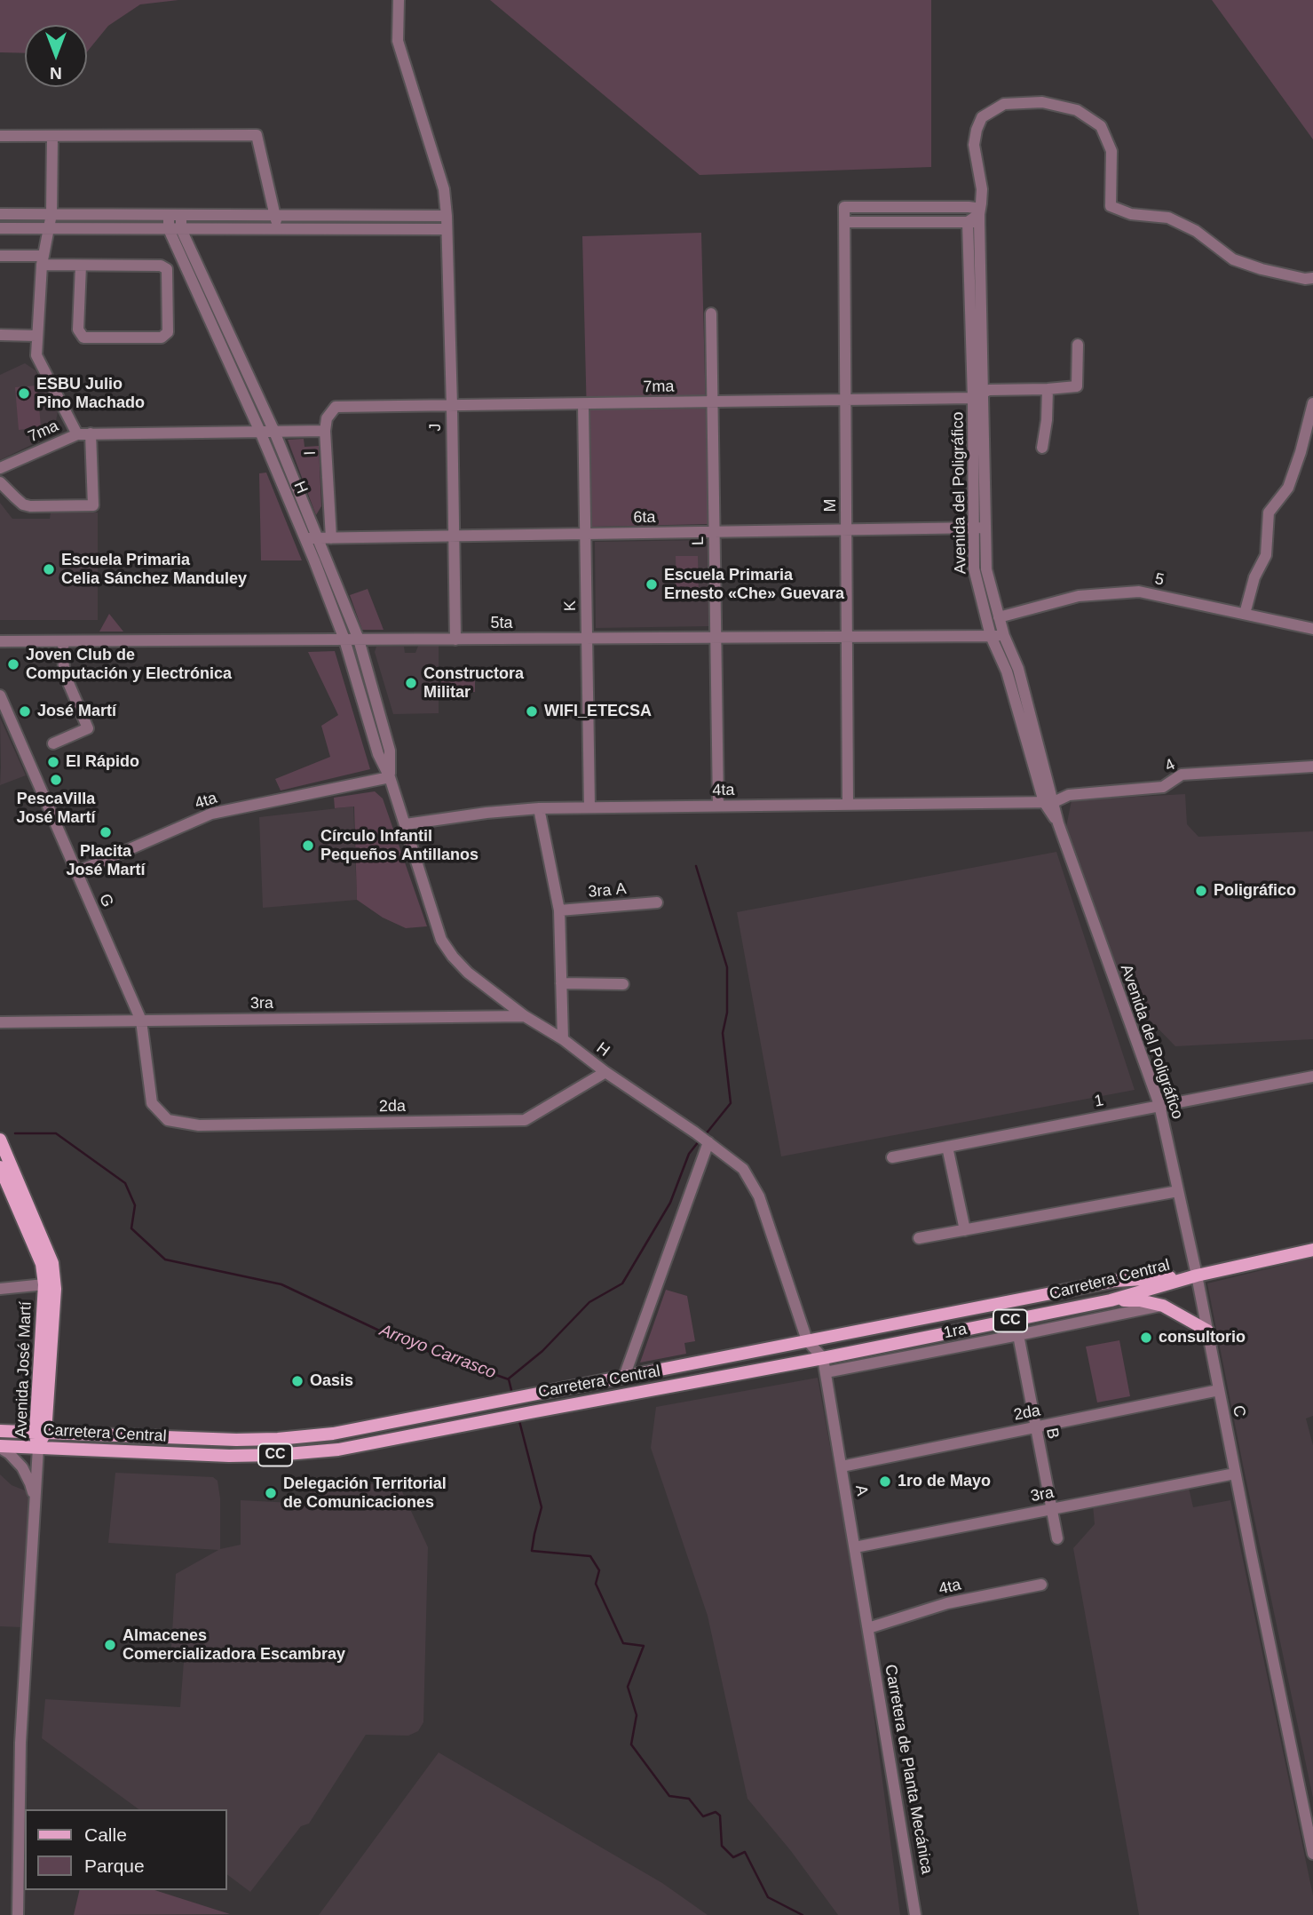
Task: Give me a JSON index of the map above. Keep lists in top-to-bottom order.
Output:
{
  "streets": {
    "main road": ["Carretera Central", "CC", "Avenida José Martí"],
    "street": [
      "7ma",
      "J",
      "I",
      "H",
      "Avenida del Poligráfico",
      "M",
      "6ta",
      "L",
      "5",
      "K",
      "5ta",
      "4",
      "4ta",
      "3ra A",
      "G",
      "3ra",
      "1",
      "2da",
      "1ra",
      "C",
      "B",
      "A",
      "Carretera de Planta Mecánica"
    ]
  },
  "crossings": [
    ["7ma", "J"],
    ["7ma", "I"],
    ["7ma", "H"],
    ["7ma", "Avenida del Poligráfico"],
    ["7ma", "M"],
    ["7ma", "L"],
    ["7ma", "K"],
    ["J", "6ta"],
    ["J", "5ta"],
    ["I", "6ta"],
    ["H", "6ta"],
    ["H", "5ta"],
    ["H", "4ta"],
    ["H", "3ra"],
    ["H", "2da"],
    ["H", "Carretera Central"],
    ["Avenida del Poligráfico", "M"],
    ["Avenida del Poligráfico", "6ta"],
    ["Avenida del Poligráfico", "5"],
    ["Avenida del Poligráfico", "5ta"],
    ["Avenida del Poligráfico", "4"],
    ["Avenida del Poligráfico", "4ta"],
    ["Avenida del Poligráfico", "1"],
    ["Avenida del Poligráfico", "Carretera Central"],
    ["Avenida del Poligráfico", "C"],
    ["M", "6ta"],
    ["M", "5ta"],
    ["M", "4ta"],
    ["6ta", "L"],
    ["6ta", "K"],
    ["L", "5ta"],
    ["L", "4ta"],
    ["K", "5ta"],
    ["K", "4ta"],
    ["4", "4ta"],
    ["4ta", "G"],
    ["4ta", "A"],
    ["4ta", "Carretera de Planta Mecánica"],
    ["G", "3ra"],
    ["G", "2da"],
    ["3ra", "C"],
    ["3ra", "B"],
    ["3ra", "A"],
    ["2da", "C"],
    ["2da", "B"],
    ["2da", "A"],
    ["Carretera Central", "Avenida José Martí"],
    ["Carretera Central", "C"],
    ["Carretera Central", "A"],
    ["1ra", "B"],
    ["1ra", "A"],
    ["A", "Carretera de Planta Mecánica"]
  ],
  "water": ["Arroyo Carrasco"],
  "places": [
    "ESBU Julio Pino Machado",
    "Escuela Primaria Celia Sánchez Manduley",
    "Escuela Primaria Ernesto «Che» Guevara",
    "Joven Club de Computación y Electrónica",
    "Constructora Militar",
    "José Martí",
    "WIFI_ETECSA",
    "El Rápido",
    "PescaVilla José Martí",
    "Placita José Martí",
    "Círculo Infantil Pequeños Antillanos",
    "Poligráfico",
    "consultorio",
    "Oasis",
    "1ro de Mayo",
    "Delegación Territorial de Comunicaciones",
    "Almacenes Comercializadora Escambray"
  ],
  "legend": ["Calle", "Parque"],
  "north": "bottom"
}
